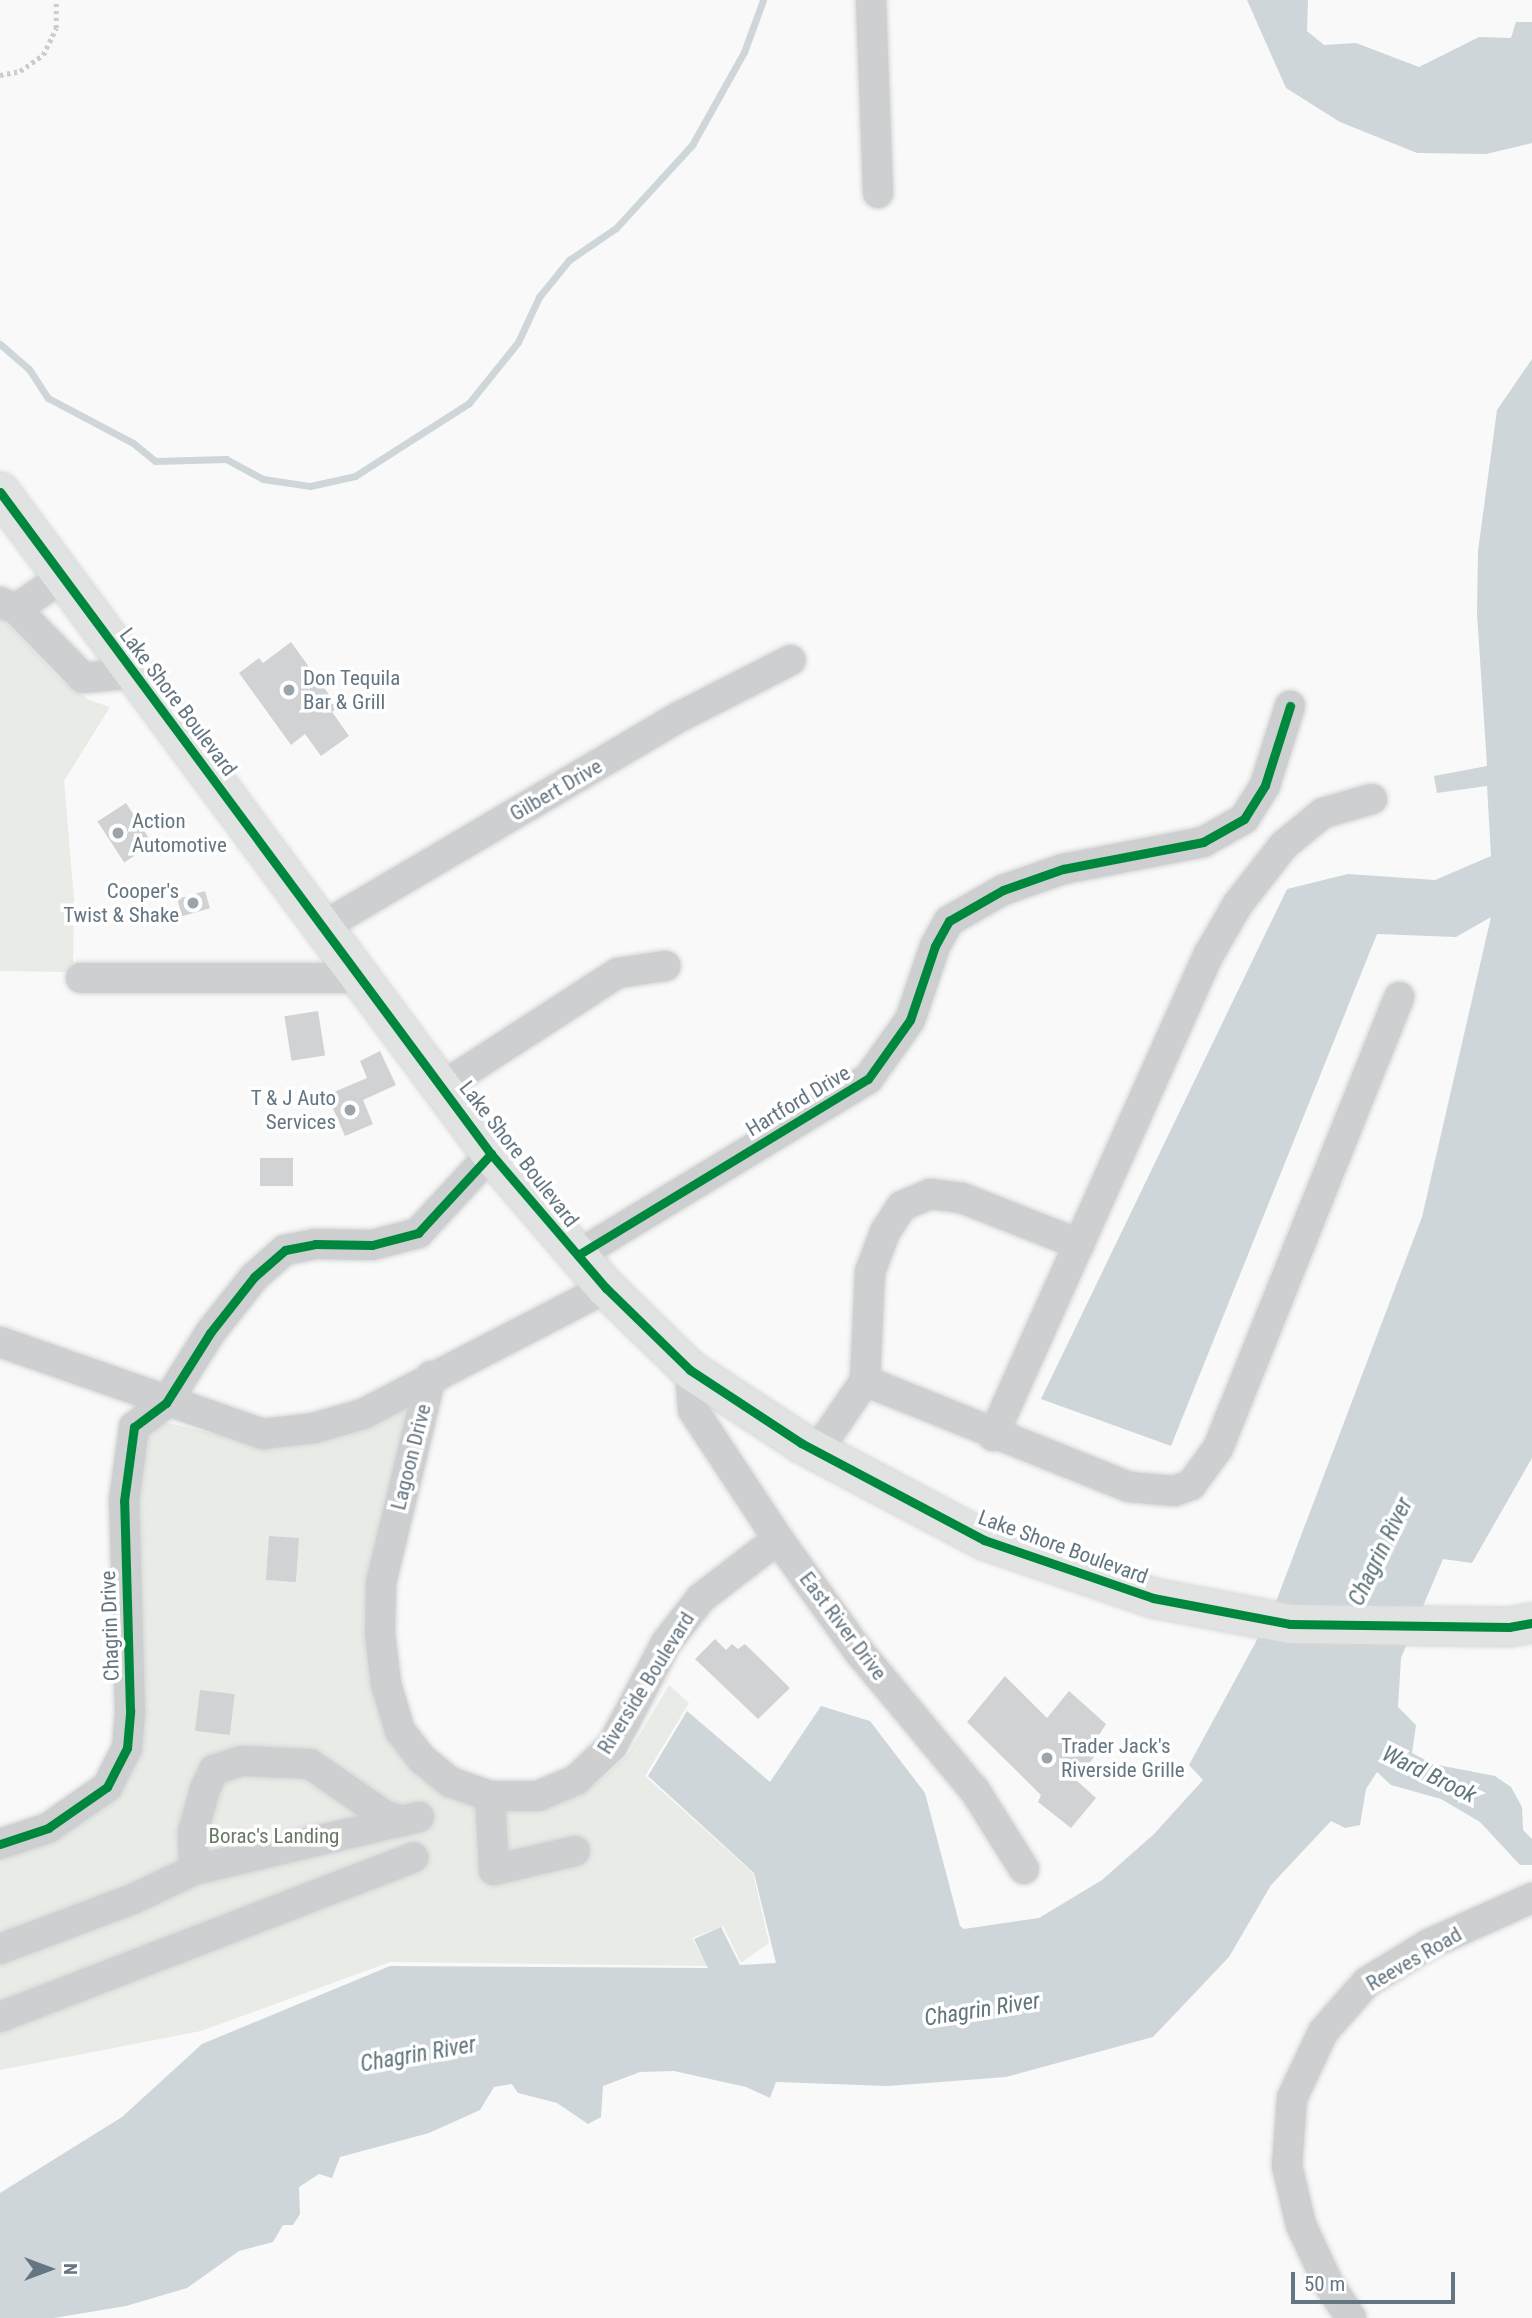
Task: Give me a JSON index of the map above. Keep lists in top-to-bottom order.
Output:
{
  "streets": {
    "main road": ["Lake Shore Boulevard"],
    "street": [
      "Gilbert Drive",
      "Hartford Drive",
      "Lagoon Drive",
      "Chagrin Drive",
      "East River Drive",
      "Riverside Boulevard",
      "Reeves Road"
    ]
  },
  "crossings": [
    ["Lake Shore Boulevard", "Gilbert Drive"],
    ["Lake Shore Boulevard", "Hartford Drive"],
    ["Lake Shore Boulevard", "Lagoon Drive"],
    ["Lake Shore Boulevard", "Chagrin Drive"],
    ["Lake Shore Boulevard", "East River Drive"],
    ["Lagoon Drive", "Riverside Boulevard"],
    ["East River Drive", "Riverside Boulevard"]
  ],
  "water": ["Chagrin River", "Ward Brook"],
  "parks": ["Borac's Landing"],
  "places": [
    "Don Tequila Bar & Grill",
    "Action Automotive",
    "Cooper's Twist & Shake",
    "T & J Auto Services",
    "Trader Jack's Riverside Grille"
  ],
  "scale_bar": "50 m",
  "north": "right"
}
